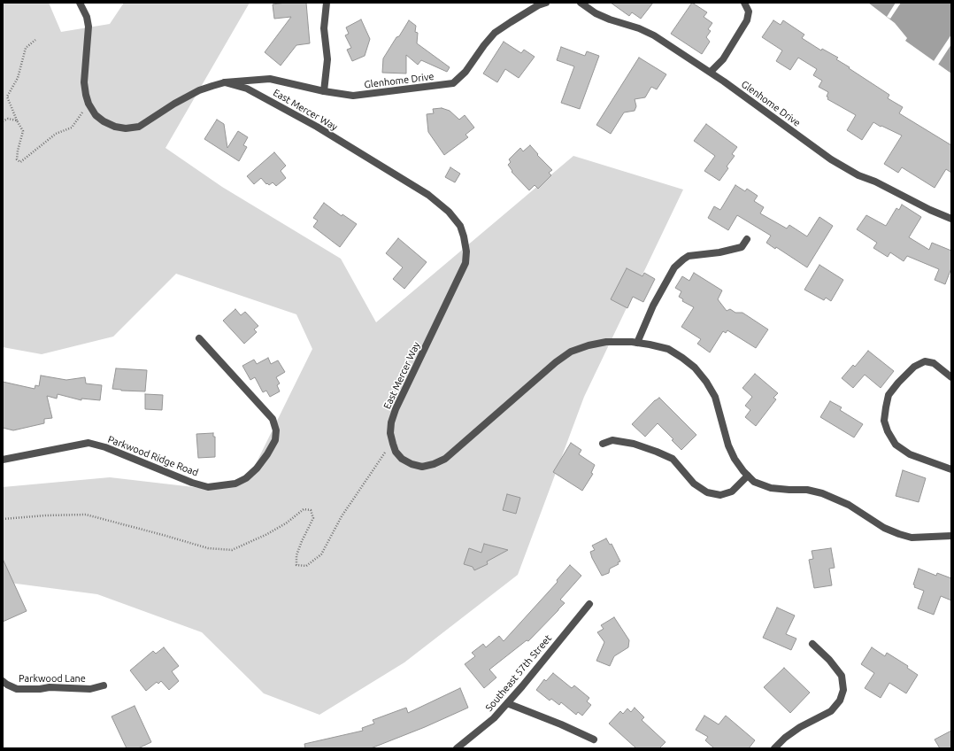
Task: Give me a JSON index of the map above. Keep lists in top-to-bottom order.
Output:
{
  "streets": {
    "street": [
      "Glenhome Drive",
      "East Mercer Way",
      "Parkwood Ridge Road",
      "Southeast 57th Street",
      "Parkwood Lane"
    ]
  },
  "crossings": [
    ["Glenhome Drive", "East Mercer Way"]
  ]
}
